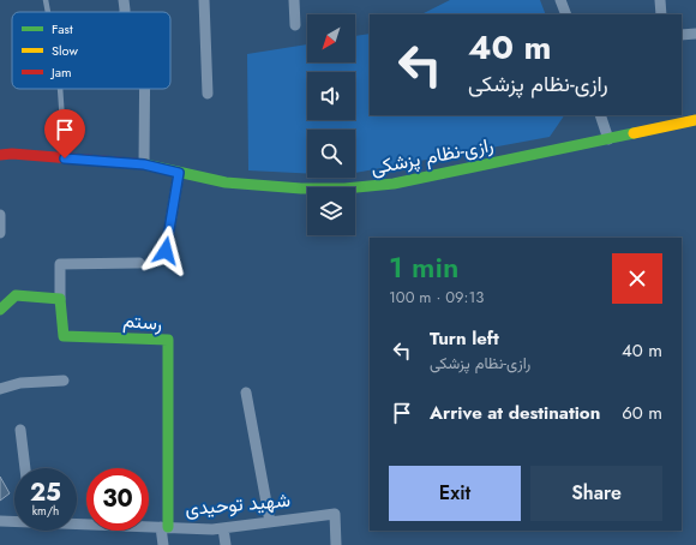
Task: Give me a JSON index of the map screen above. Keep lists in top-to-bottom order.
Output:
{
  "streets": {
    "main road": ["رازی-نظام پزشکی", "رستم"],
    "street": ["شهید توحیدی"]
  },
  "crossings": [
    ["رستم", "شهید توحیدی"]
  ],
  "legend": ["Fast", "Slow", "Jam"],
  "north": "bottom left",
  "page": {
    "turn": ["40 m", "رازی-نظام پزشکی"],
    "heading": ["1 min", "100 m · 09:13"],
    "list": [
      {
        "name": "Turn left",
        "note": "رازی-نظام پزشکی",
        "value": "40 m"
      },
      {
        "name": "Arrive at destination",
        "value": "60 m"
      }
    ],
    "buttons": ["Exit", "Share"],
    "speed": "25 km/h",
    "limit": "30"
  }
}
